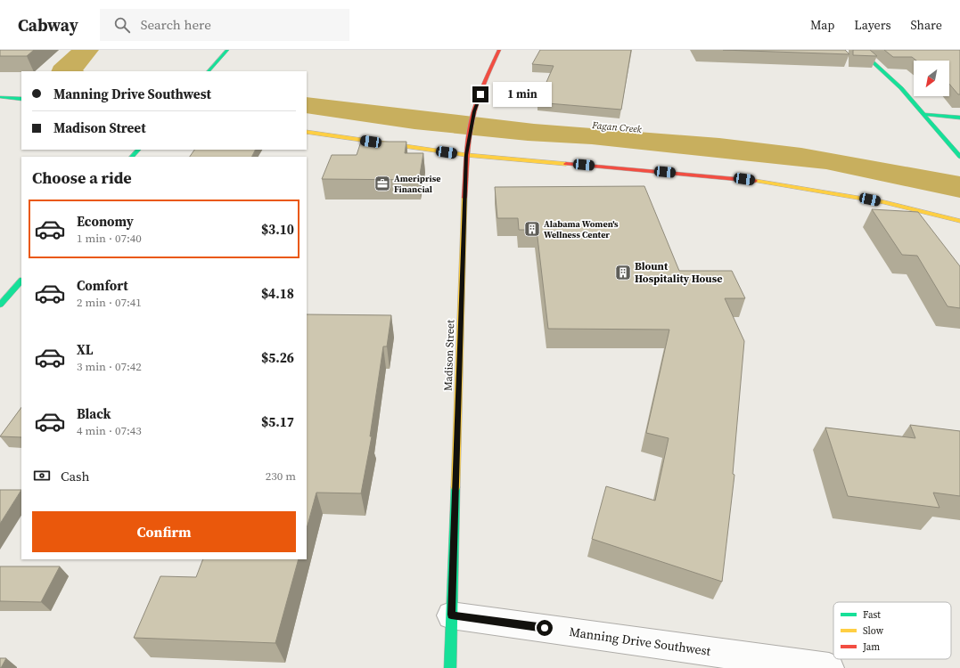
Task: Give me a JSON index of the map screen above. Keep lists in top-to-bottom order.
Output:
{
  "streets": {
    "street": ["Madison Street", "Manning Drive Southwest"]
  },
  "crossings": [
    ["Madison Street", "Manning Drive Southwest"]
  ],
  "water": ["Fagan Creek"],
  "places": {
    "office": ["Ameriprise Financial"],
    "building": ["Alabama Women's Wellness Center", "Blount Hospitality House"]
  },
  "legend": ["Fast", "Slow", "Jam"],
  "north": "bottom left",
  "page": {
    "header": "Cabway",
    "search": "Search here",
    "nav": ["Map", "Layers", "Share"],
    "banner": ["Manning Drive Southwest", "Madison Street"],
    "bubble": "1 min",
    "heading": "Choose a ride",
    "list": [
      {
        "name": "Economy",
        "note": "1 min · 07:40",
        "value": "$3.10"
      },
      {
        "name": "Comfort",
        "note": "2 min · 07:41",
        "value": "$4.18"
      },
      {
        "name": "XL",
        "note": "3 min · 07:42",
        "value": "$5.26"
      },
      {
        "name": "Black",
        "note": "4 min · 07:43",
        "value": "$5.17"
      }
    ],
    "pay": ["Cash", "230 m"],
    "buttons": "Confirm"
  }
}
